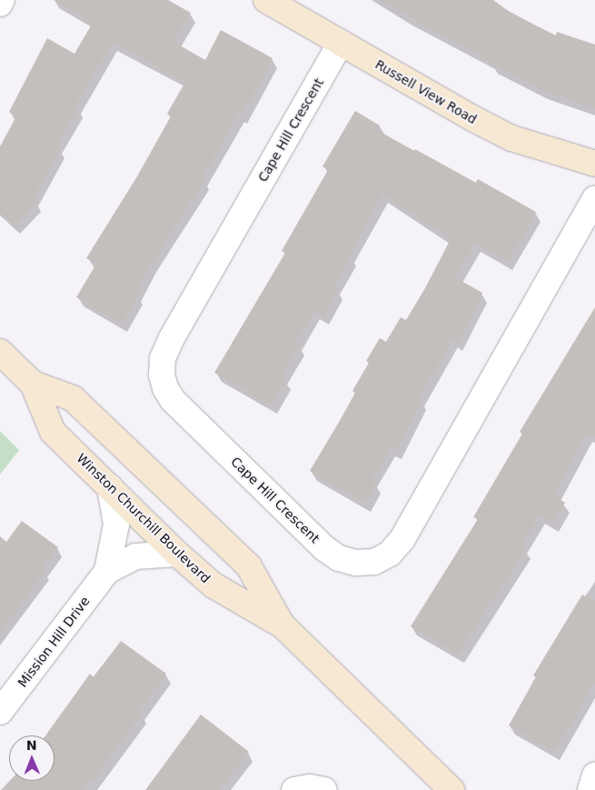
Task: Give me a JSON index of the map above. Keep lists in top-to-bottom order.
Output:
{
  "streets": {
    "main road": ["Russell View Road", "Winston Churchill Boulevard"],
    "street": ["Cape Hill Crescent", "Mission Hill Drive"]
  },
  "crossings": [
    ["Russell View Road", "Cape Hill Crescent"],
    ["Winston Churchill Boulevard", "Mission Hill Drive"]
  ],
  "north": "top"
}
